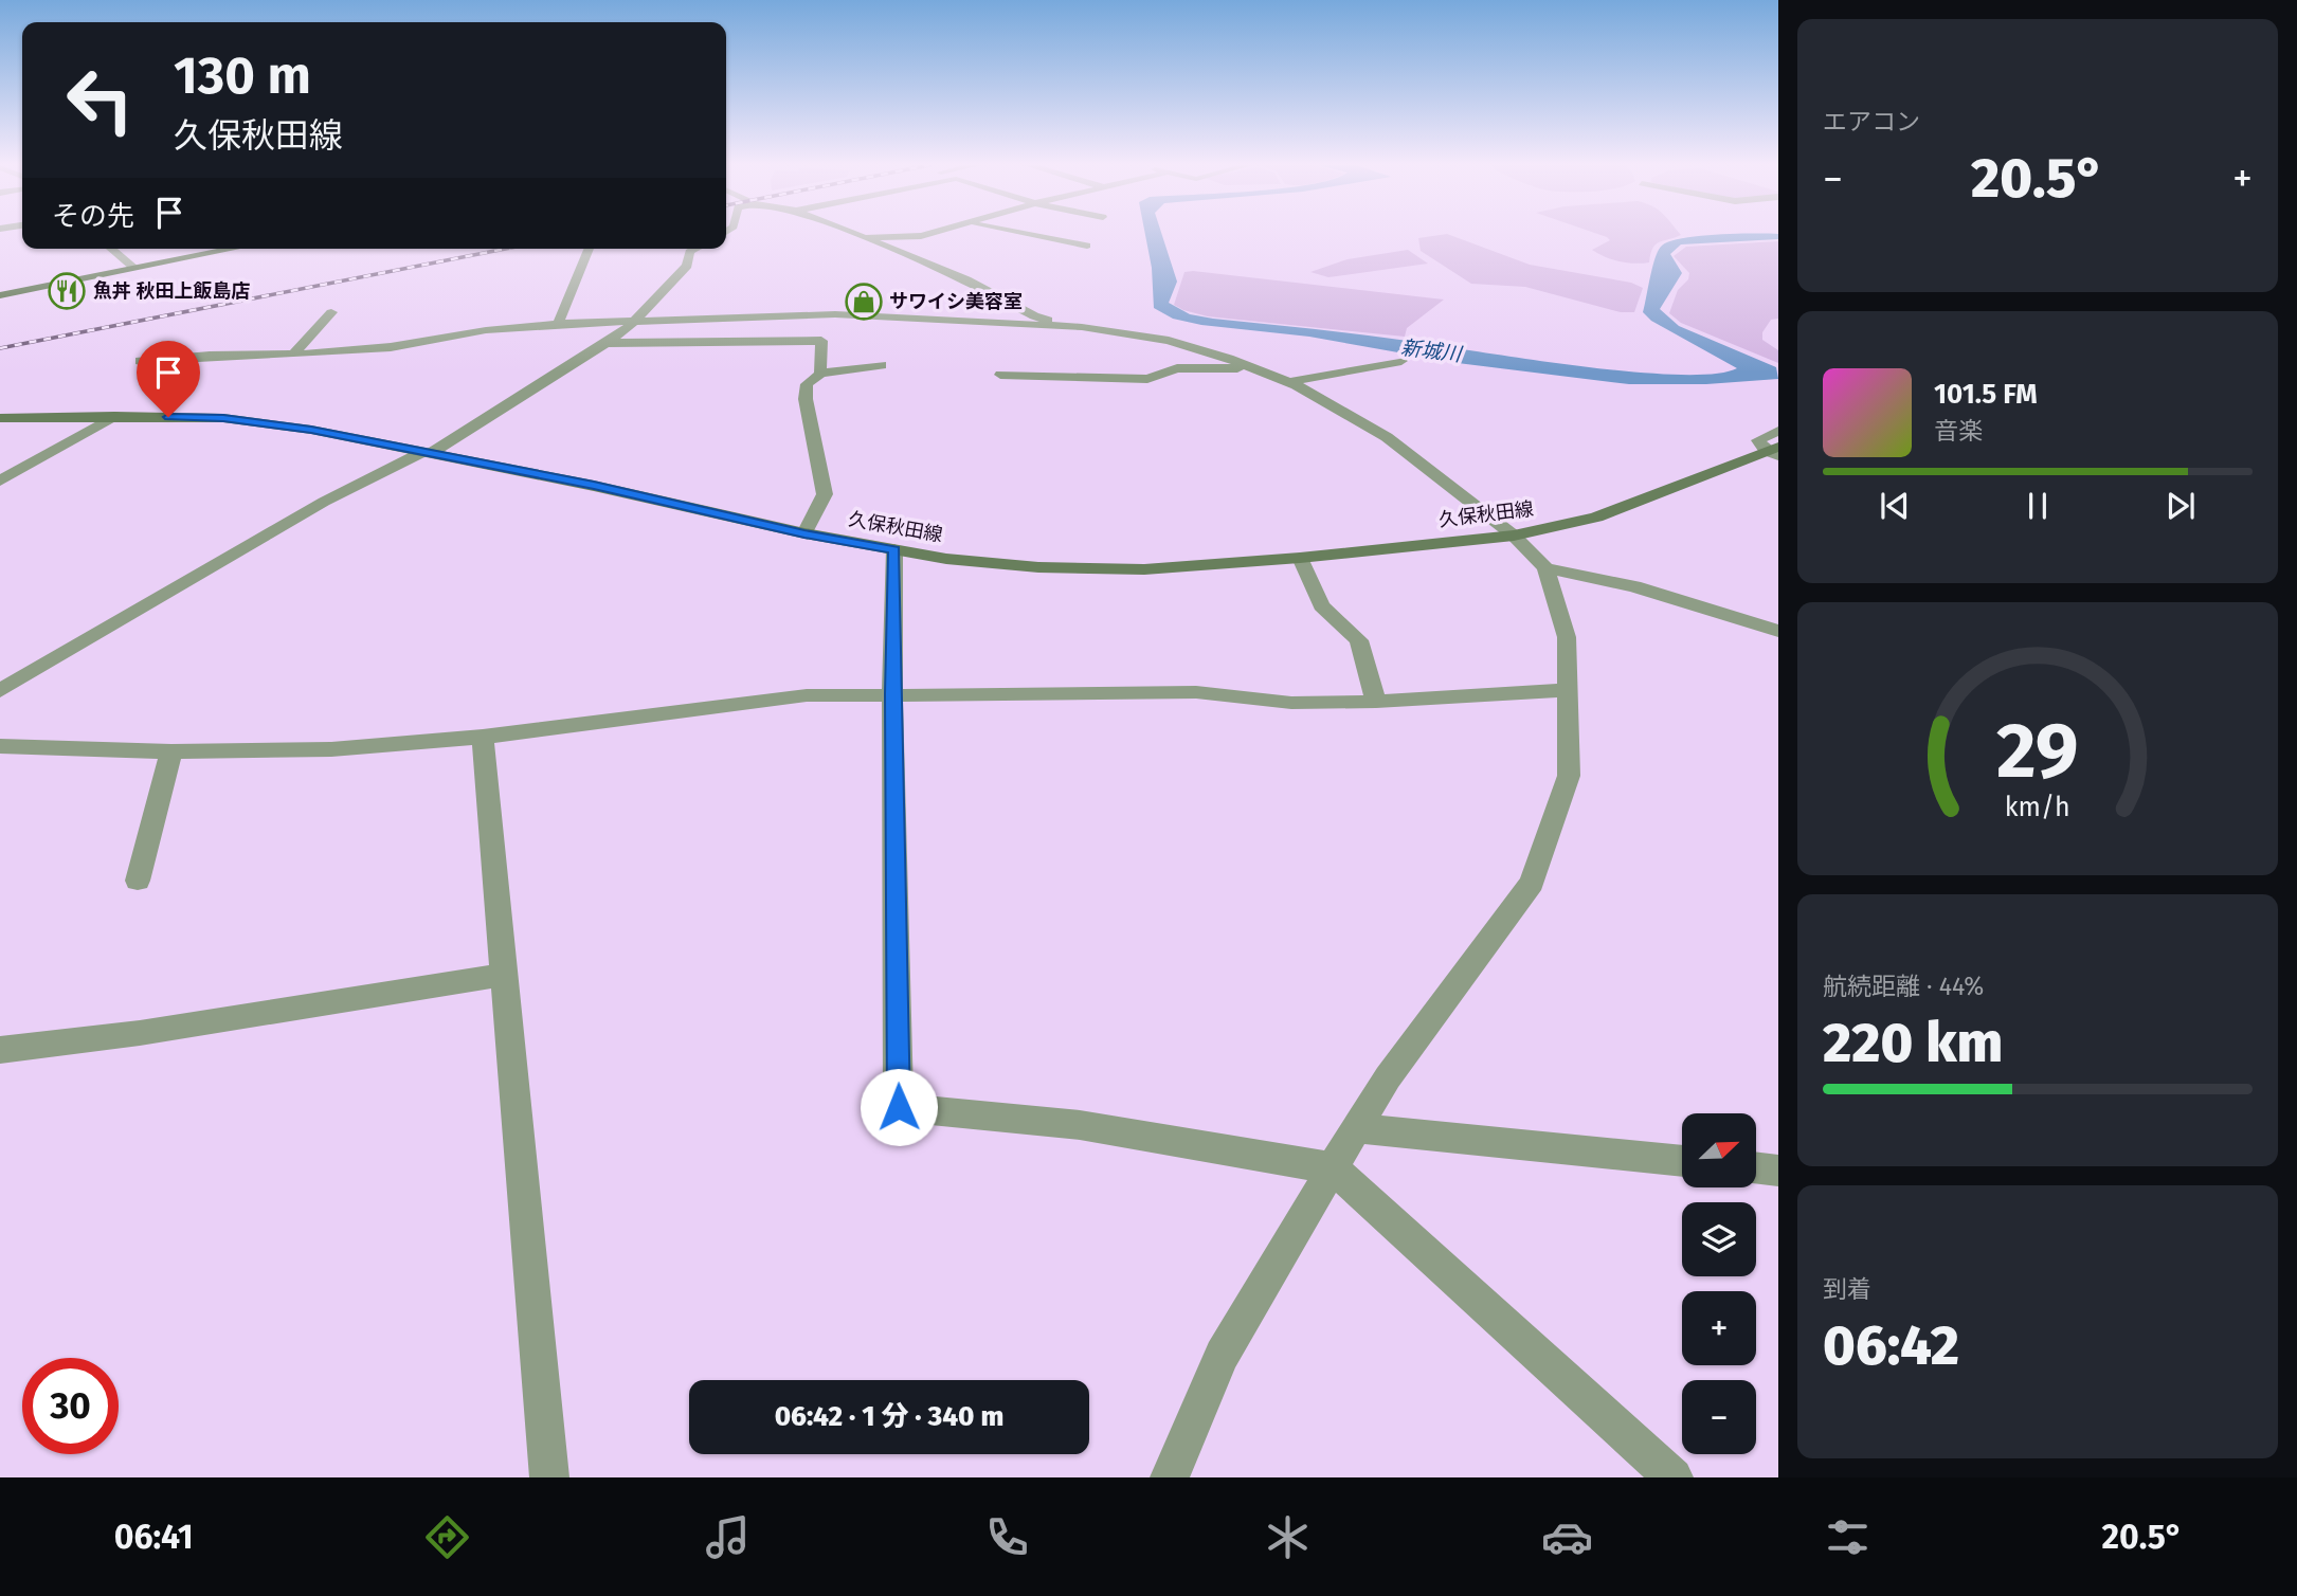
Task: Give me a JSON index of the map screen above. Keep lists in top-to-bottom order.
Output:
{
  "streets": {
    "main road": ["久保秋田線"]
  },
  "water": ["新城川"],
  "places": {
    "restaurant": ["魚丼 秋田上飯島店"],
    "shop": ["サワイシ美容室"]
  },
  "north": "top right",
  "page": {
    "tile": [
      "エアコン",
      ["航続距離 · 44%", "220 km"],
      ["到着", "06:42"]
    ],
    "turn": ["130 m", "久保秋田線"],
    "heat": ["−", "20.5°", "+"],
    "then": "その先",
    "song": ["101.5 FM", "音楽"],
    "map_buttons": ["+", "−"],
    "limit": "30",
    "trip": "06:42 · 1 分 · 340 m",
    "tabs": ["06:41", "20.5°"],
    "gauge": ["29", "km/h"]
  }
}
